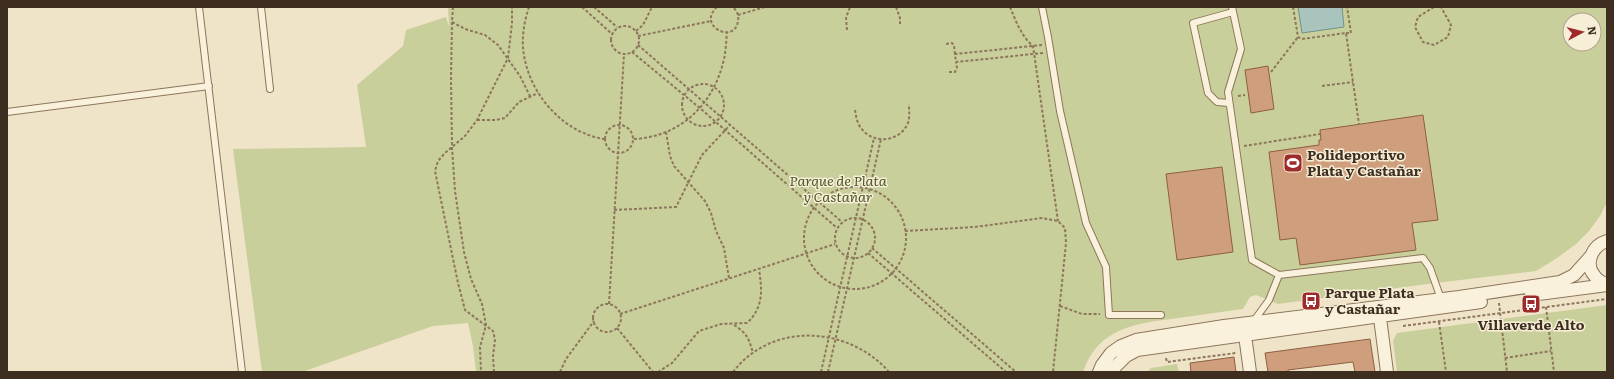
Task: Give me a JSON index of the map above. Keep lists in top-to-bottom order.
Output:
{
  "parks": ["Parque de Plata y Castañar"],
  "places": {
    "sports": ["Polideportivo Plata y Castañar"],
    "bus stop": ["Parque Plata y Castañar", "Villaverde Alto"]
  },
  "north": "right"
}
